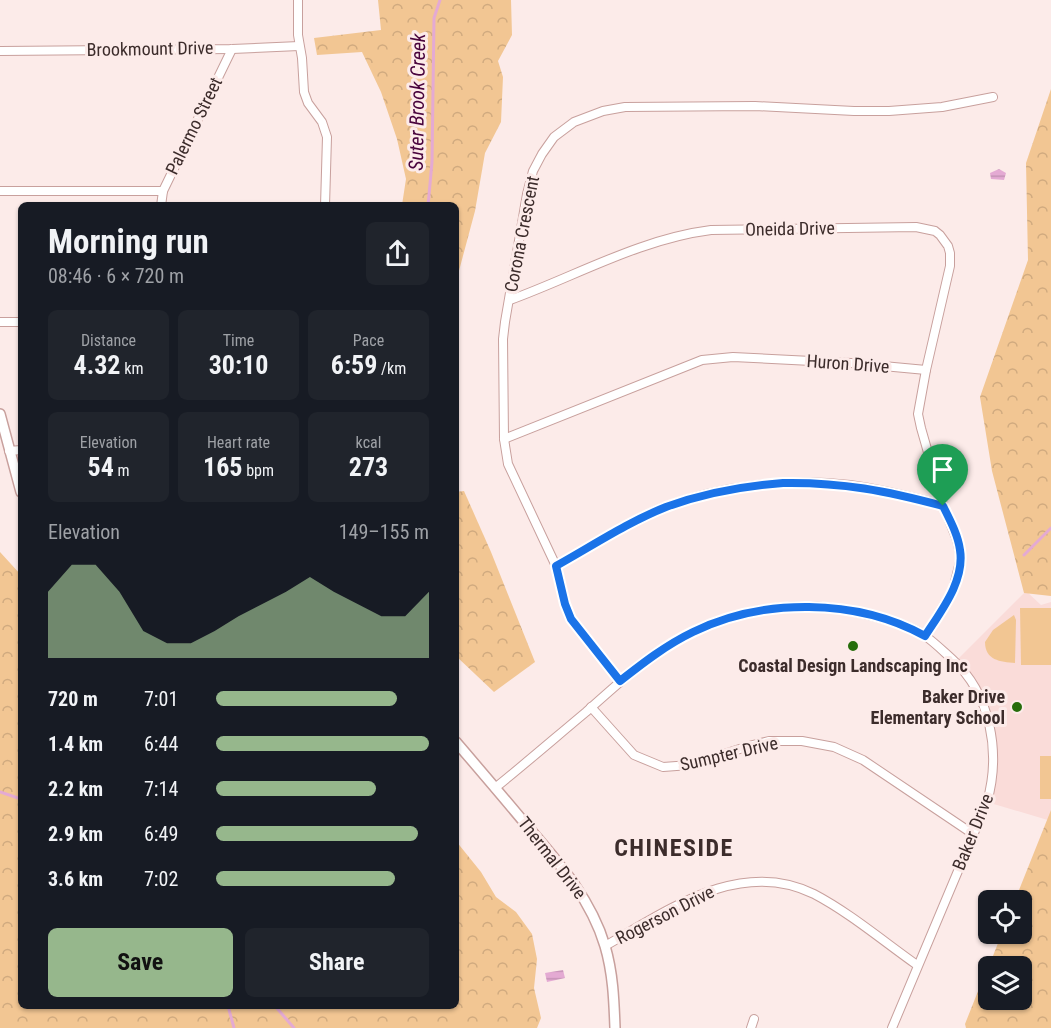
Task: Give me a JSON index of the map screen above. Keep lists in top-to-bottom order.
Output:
{
  "streets": {
    "street": [
      "Brookmount Drive",
      "Palermo Street",
      "Oneida Drive",
      "Corona Crescent",
      "Huron Drive",
      "Sumpter Drive",
      "Baker Drive",
      "Thermal Drive",
      "Rogerson Drive"
    ]
  },
  "crossings": [
    ["Brookmount Drive", "Palermo Street"],
    ["Oneida Drive", "Corona Crescent"],
    ["Oneida Drive", "Huron Drive"],
    ["Corona Crescent", "Huron Drive"],
    ["Corona Crescent", "Baker Drive"],
    ["Sumpter Drive", "Baker Drive"],
    ["Baker Drive", "Thermal Drive"],
    ["Baker Drive", "Rogerson Drive"],
    ["Thermal Drive", "Rogerson Drive"]
  ],
  "districts": ["CHINESIDE"],
  "water": ["Suter Brook Creek"],
  "places": ["Coastal Design Landscaping Inc", "Baker Drive Elementary School"],
  "page": {
    "heading": ["Morning run", "08:46 · 6 × 720 m"],
    "stats": [
      ["Distance", "4.32 km"],
      ["Time", "30:10"],
      ["Pace", "6:59 /km"],
      ["Elevation", "54 m"],
      ["Heart rate", "165 bpm"],
      ["kcal", "273"]
    ],
    "chart": ["Elevation", "149–155 m"],
    "list": [
      {
        "name": "720 m",
        "note": "7:01"
      },
      {
        "name": "1.4 km",
        "note": "6:44"
      },
      {
        "name": "2.2 km",
        "note": "7:14"
      },
      {
        "name": "2.9 km",
        "note": "6:49"
      },
      {
        "name": "3.6 km",
        "note": "7:02"
      }
    ],
    "buttons": ["Save", "Share"]
  }
}
